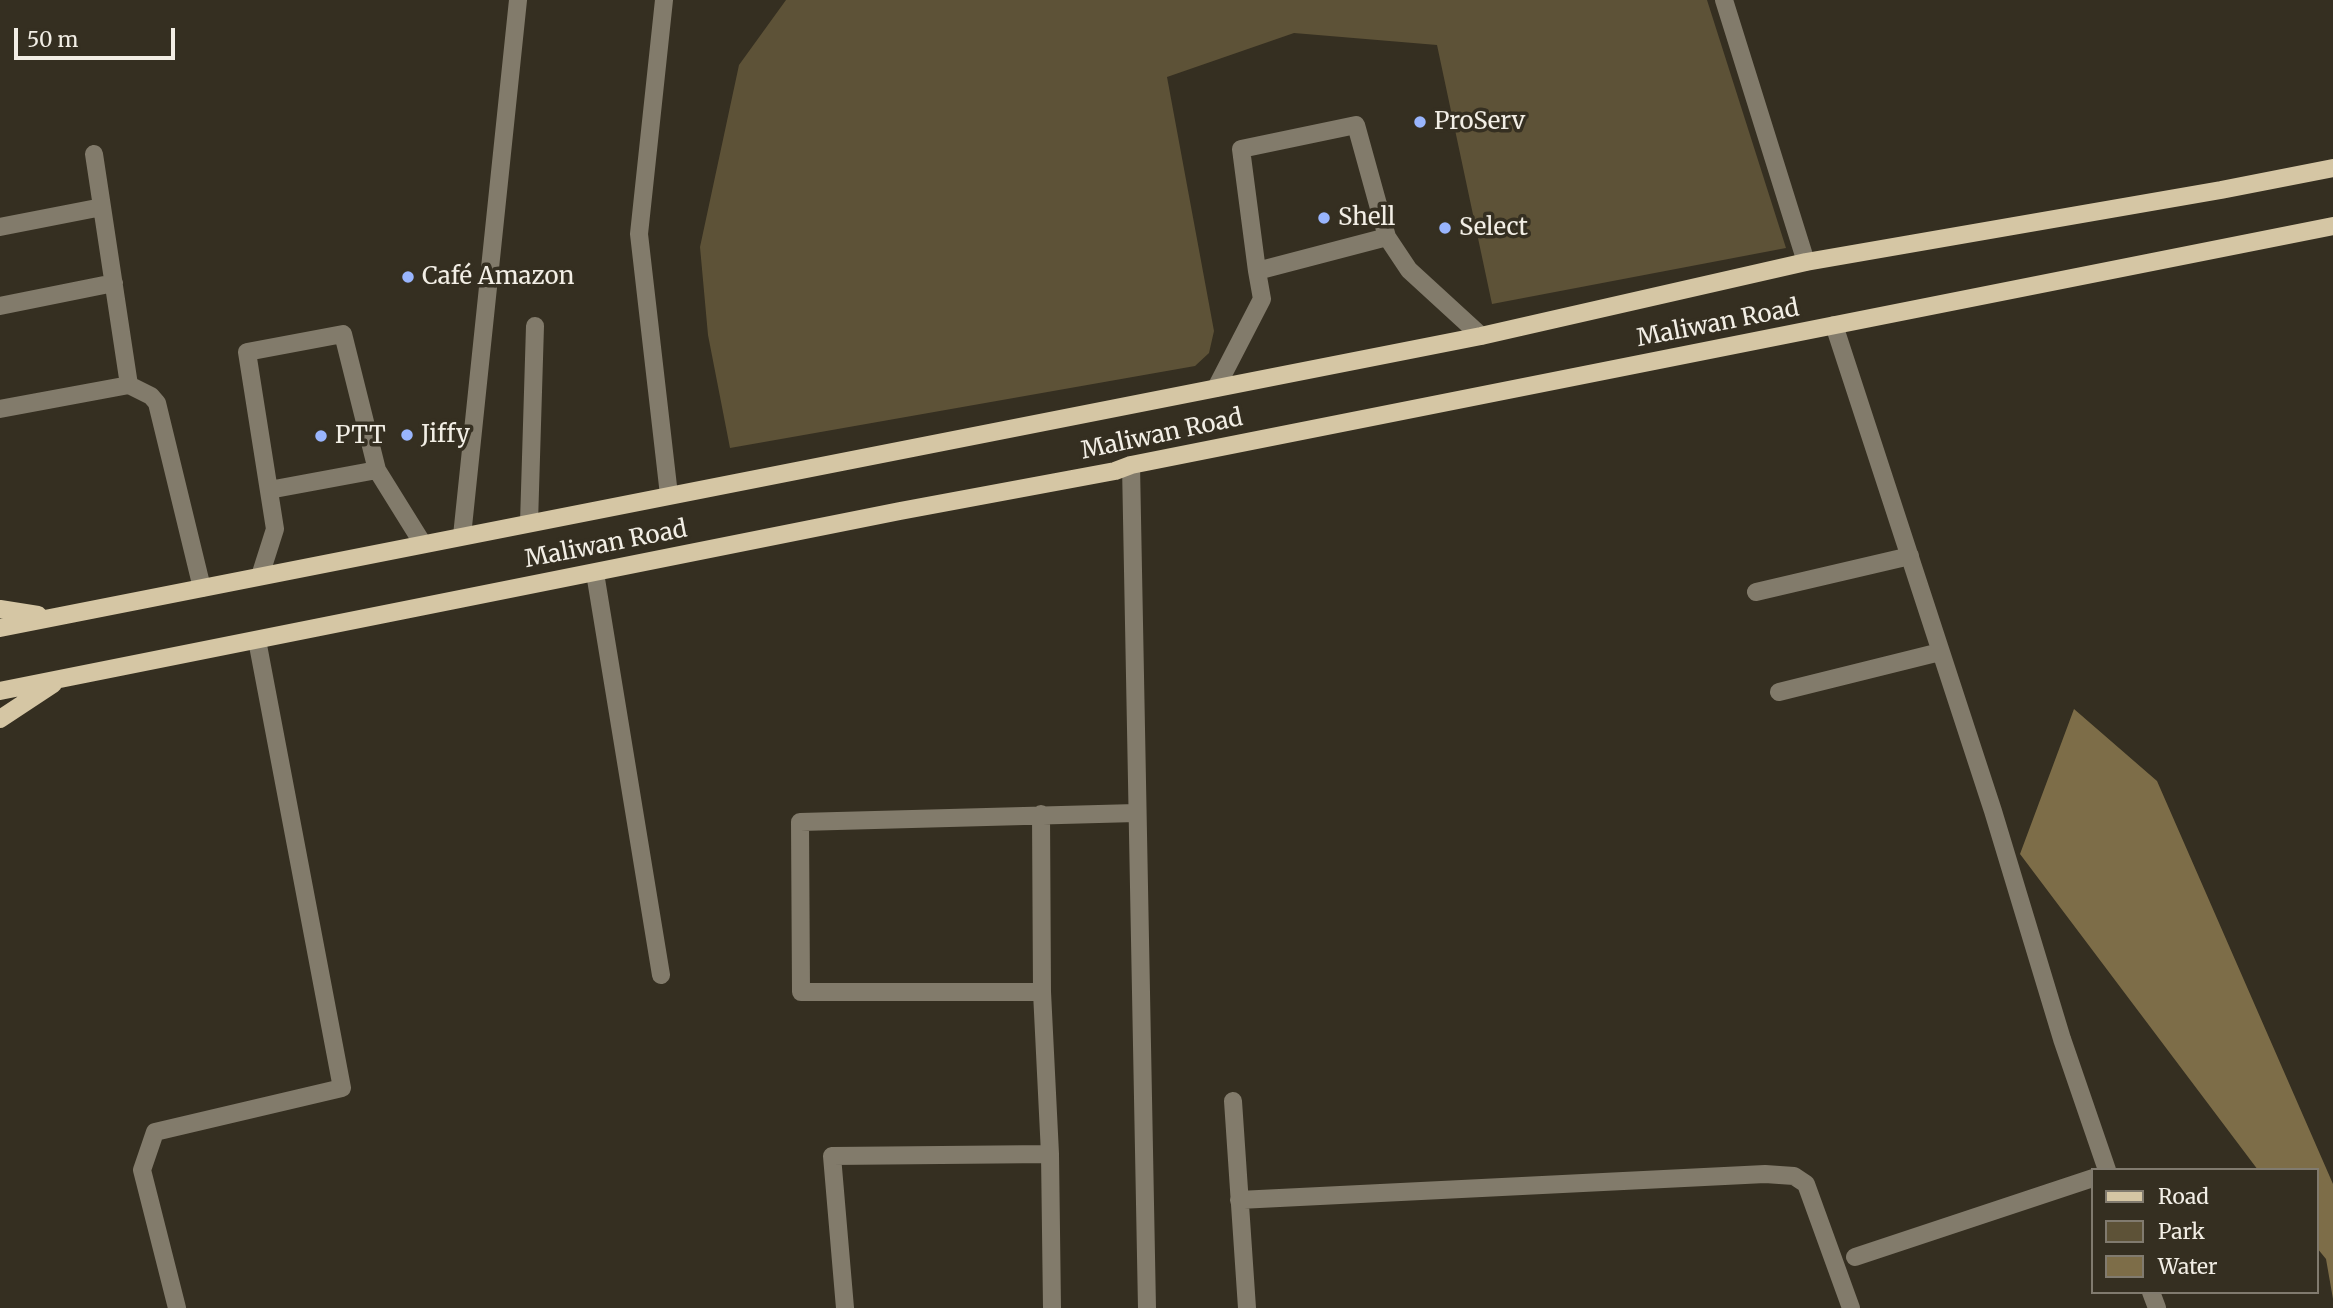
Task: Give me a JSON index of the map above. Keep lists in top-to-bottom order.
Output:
{
  "streets": {
    "main road": ["Maliwan Road"]
  },
  "places": [
    "ProServ",
    "Shell",
    "Select",
    "Café Amazon",
    "Jiffy",
    "PTT"
  ],
  "legend": ["Road", "Park", "Water"],
  "scale_bar": "50 m"
}
